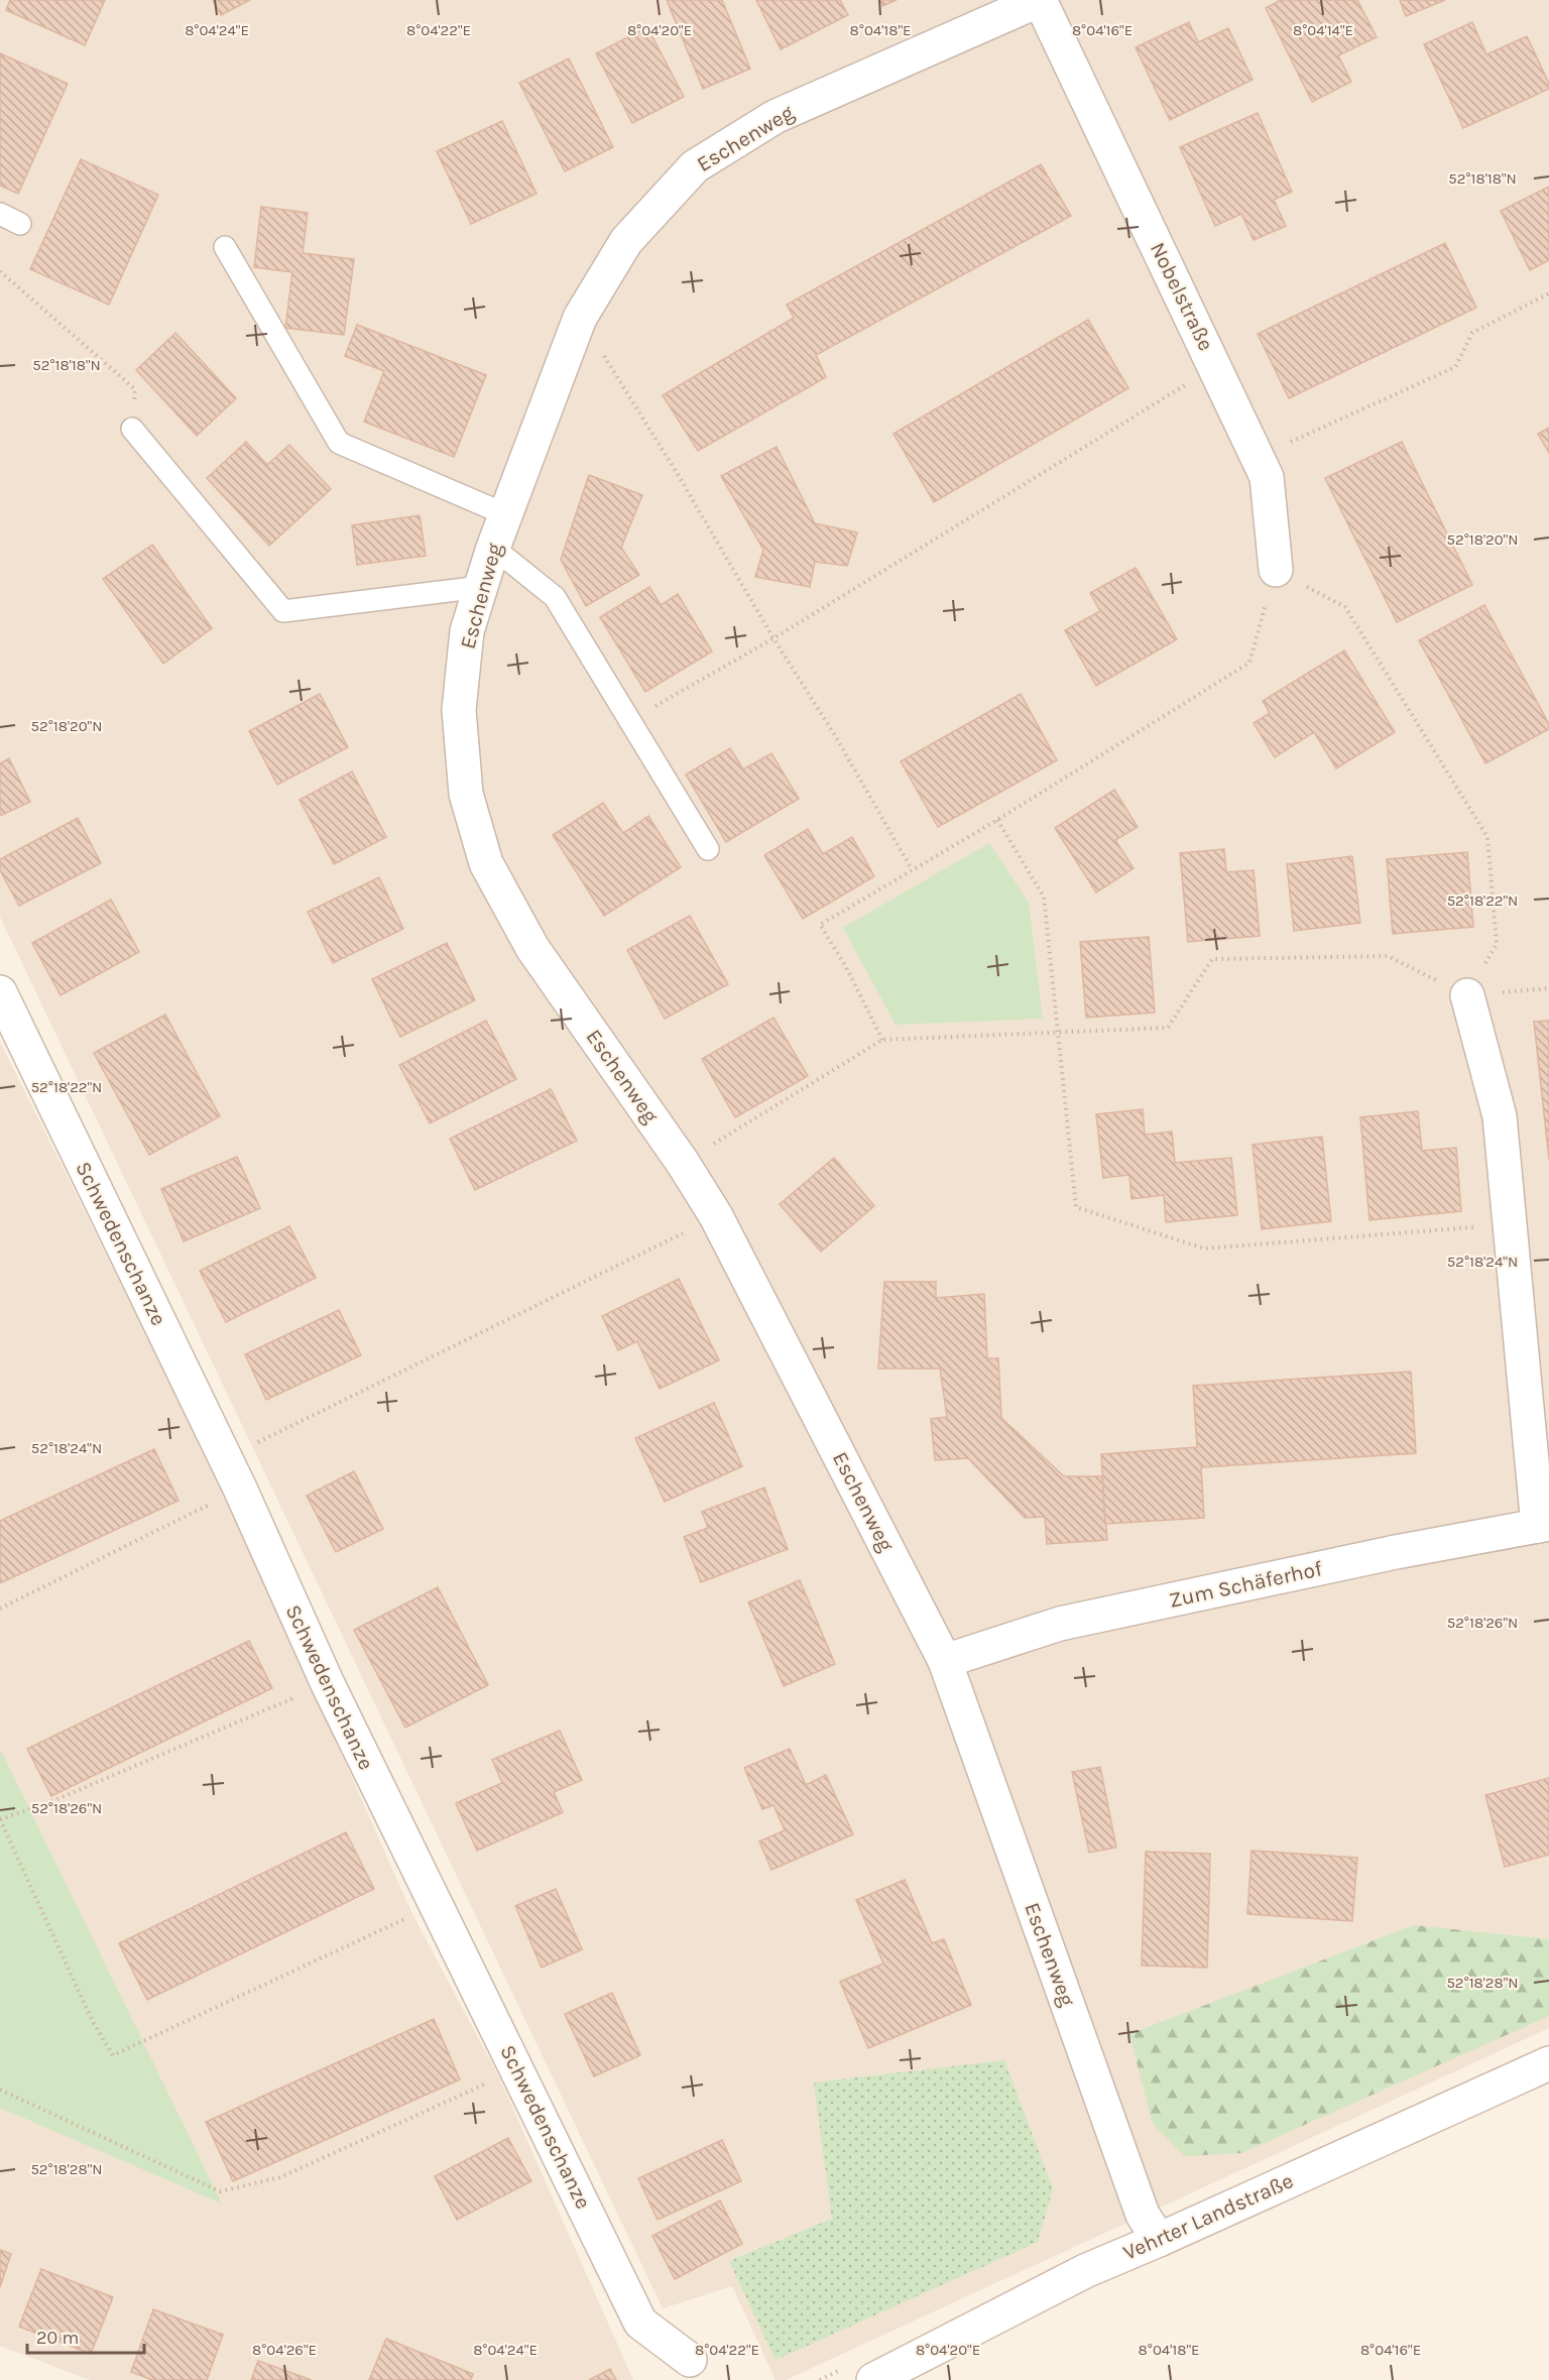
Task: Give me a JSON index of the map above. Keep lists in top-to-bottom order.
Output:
{
  "streets": {
    "street": [
      "Eschenweg",
      "Nobelstraße",
      "Schwedenschanze",
      "Zum Schäferhof",
      "Vehrter Landstraße"
    ]
  },
  "crossings": [
    ["Eschenweg", "Nobelstraße"],
    ["Eschenweg", "Zum Schäferhof"],
    ["Eschenweg", "Vehrter Landstraße"]
  ],
  "scale_bar": "20 m",
  "coordinates": [
    "8°04'24\"E",
    "8°04'22\"E",
    "8°04'20\"E",
    "8°04'18\"E",
    "8°04'16\"E",
    "8°04'14\"E",
    "52°18'18\"N",
    "52°18'20\"N",
    "52°18'22\"N",
    "52°18'24\"N",
    "52°18'26\"N",
    "52°18'28\"N",
    "8°04'26\"E"
  ]
}
